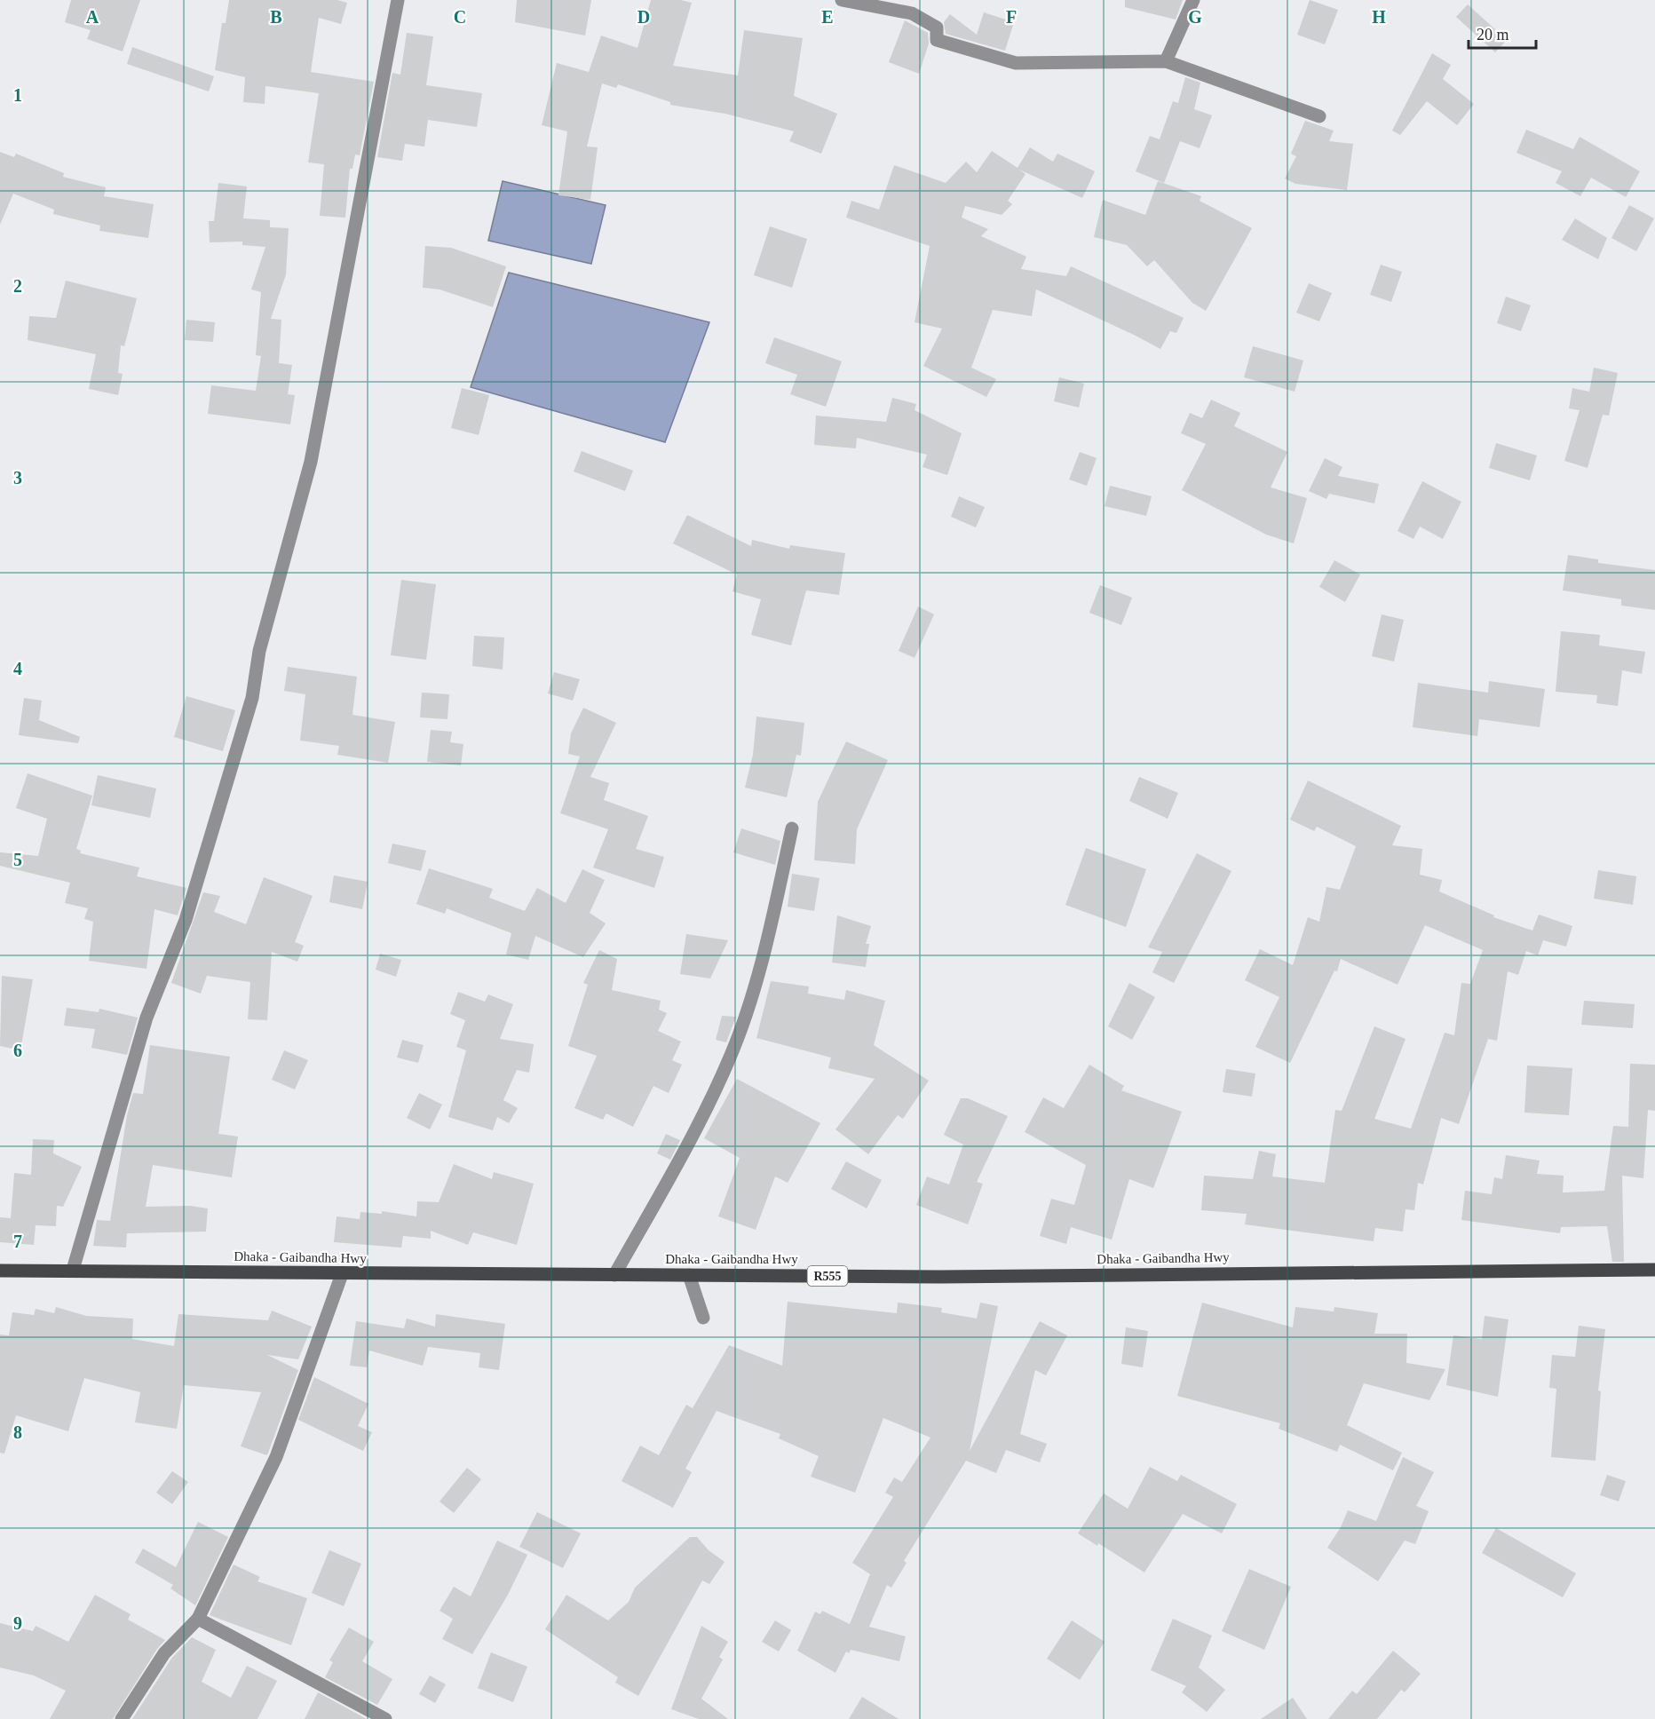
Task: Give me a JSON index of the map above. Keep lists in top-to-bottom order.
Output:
{
  "streets": {
    "main road": ["Dhaka - Gaibandha Hwy", "R555"]
  },
  "scale_bar": "20 m",
  "grid": {
    "columns": [
      "A",
      "B",
      "C",
      "D",
      "E",
      "F",
      "G",
      "H"
    ],
    "rows": [
      "1",
      "2",
      "3",
      "4",
      "5",
      "6",
      "7",
      "8",
      "9"
    ]
  }
}
